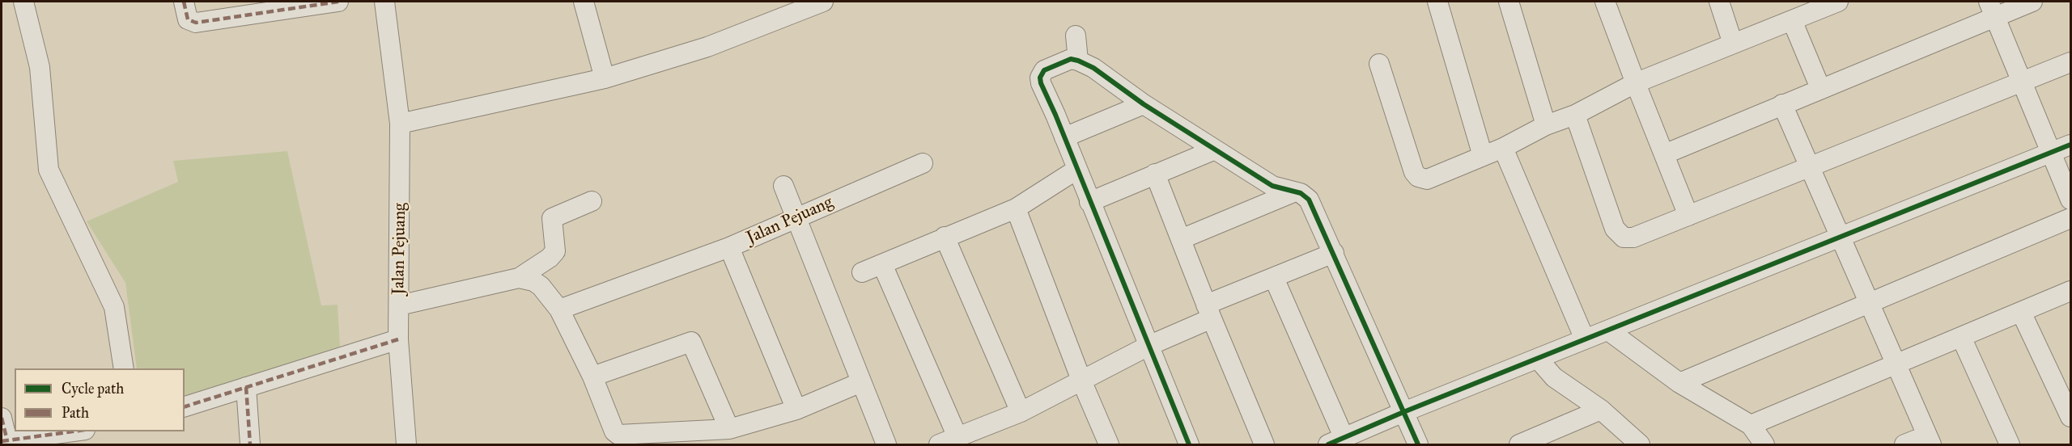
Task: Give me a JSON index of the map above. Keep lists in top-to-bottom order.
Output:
{
  "streets": {
    "street": ["Jalan Pejuang"]
  },
  "legend": ["Cycle path", "Path"]
}
